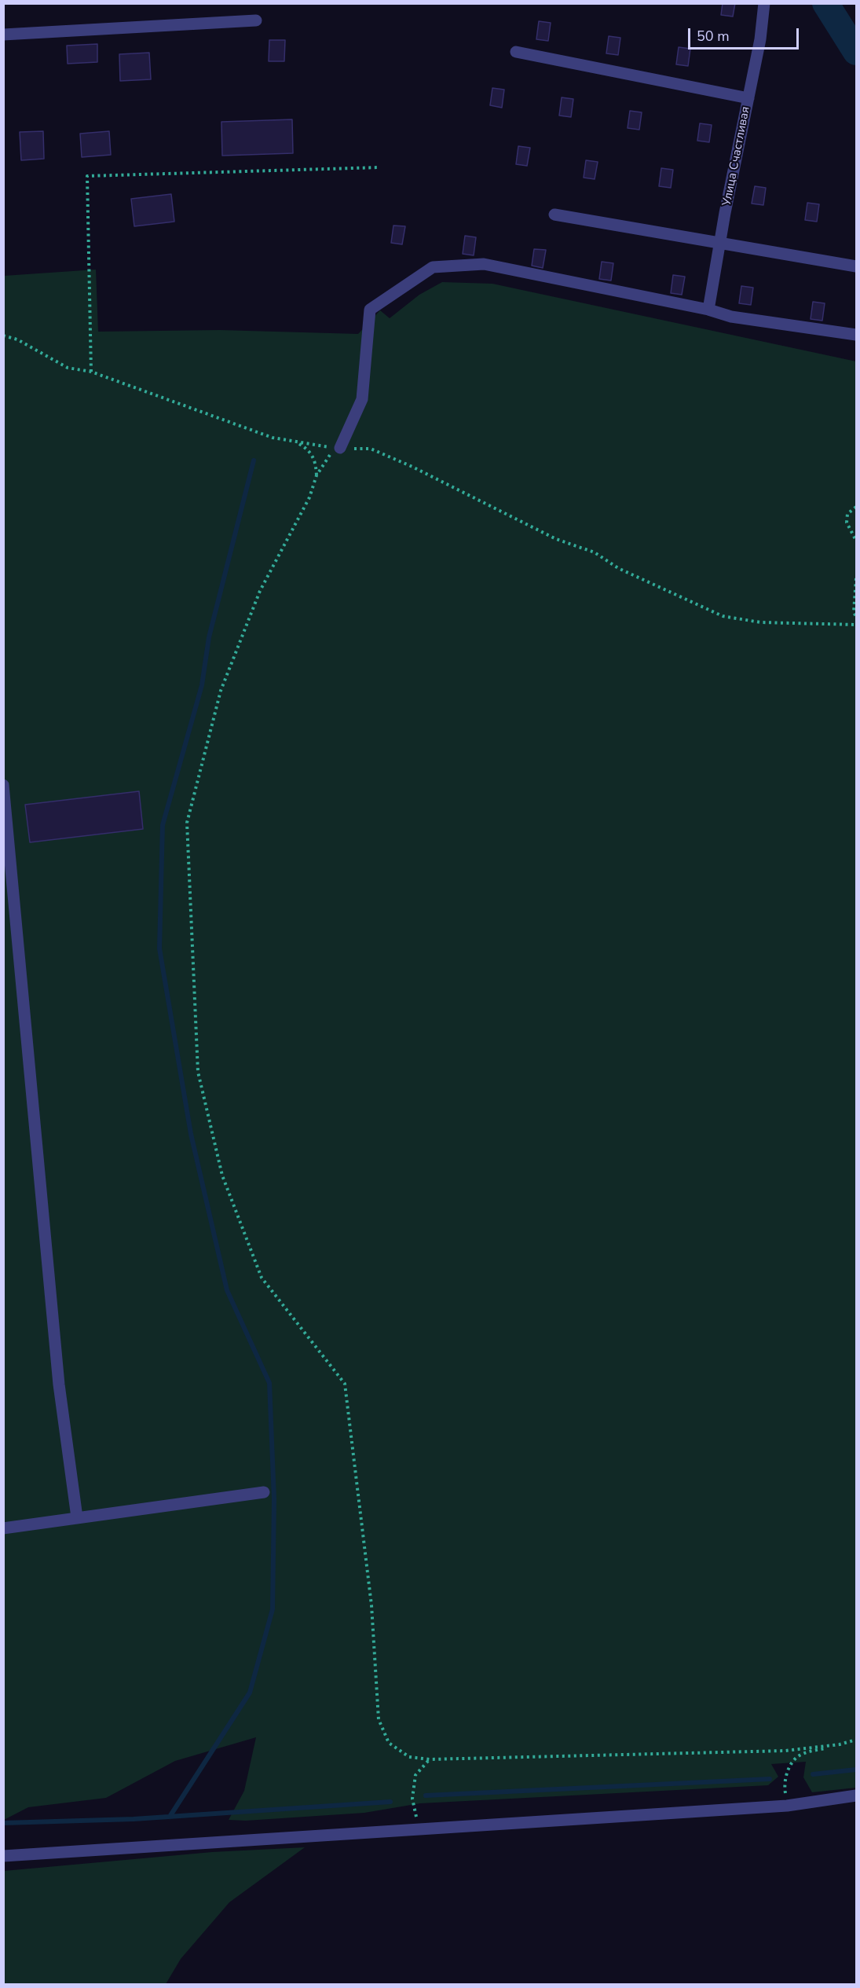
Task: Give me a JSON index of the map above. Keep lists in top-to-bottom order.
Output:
{
  "streets": {
    "street": ["Улица Счастливая"]
  },
  "scale_bar": "50 m"
}
